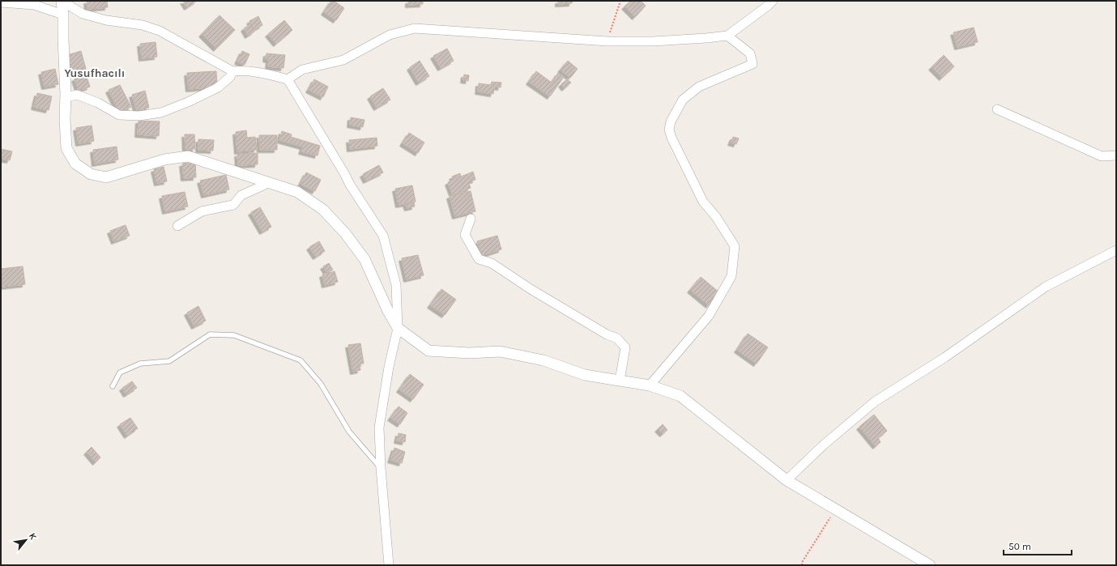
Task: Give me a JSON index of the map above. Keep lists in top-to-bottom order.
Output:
{
  "districts": ["Yusufhacılı"],
  "scale_bar": "50 m",
  "north": "top right"
}
